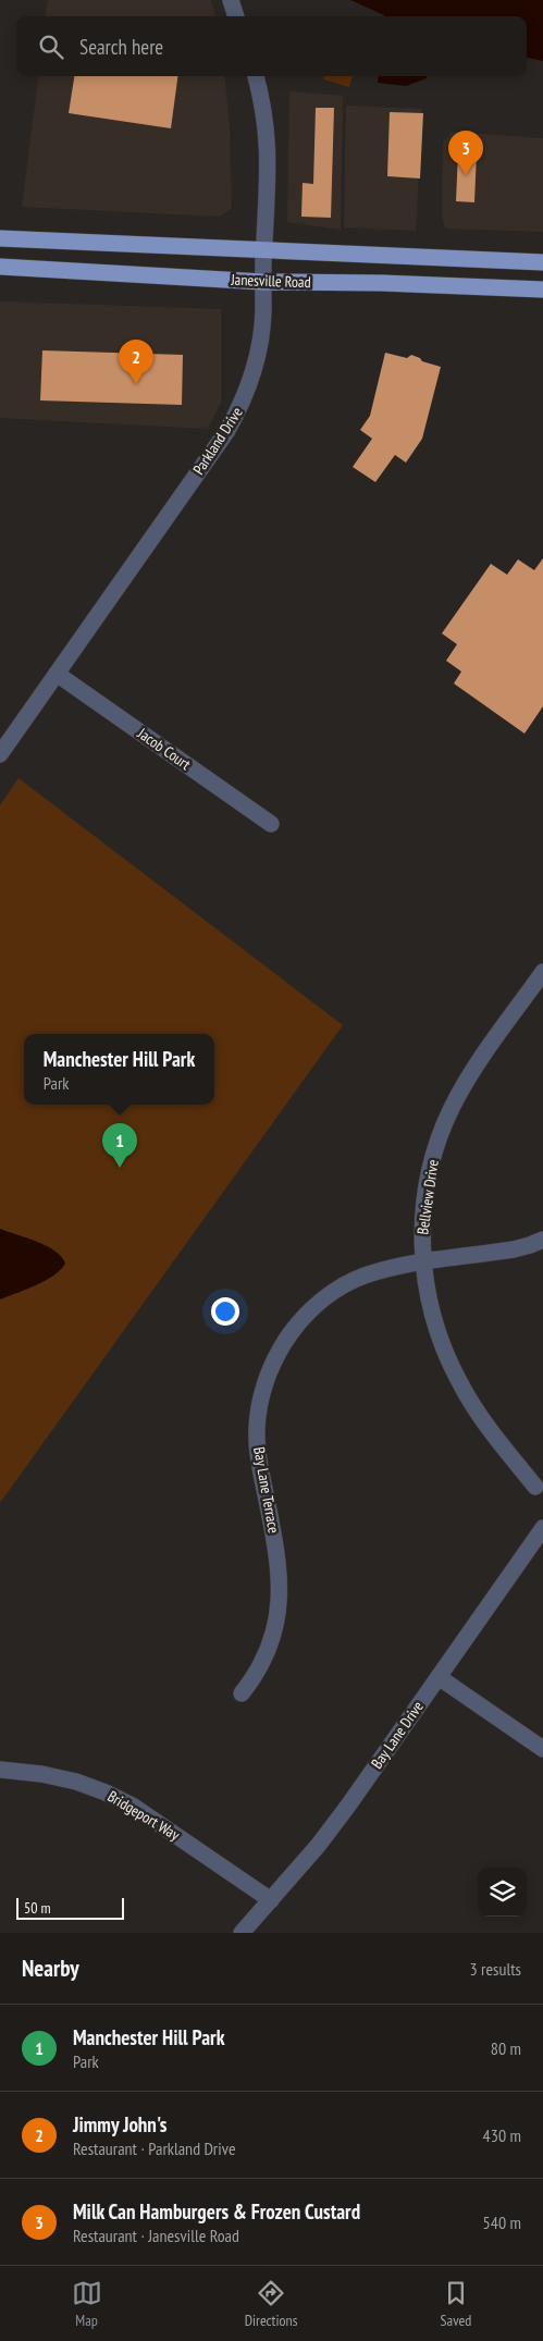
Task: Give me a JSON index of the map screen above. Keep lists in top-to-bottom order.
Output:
{
  "streets": {
    "main road": ["Janesville Road"],
    "street": [
      "Parkland Drive",
      "Jacob Court",
      "Bellview Drive",
      "Bay Lane Terrace",
      "Bay Lane Drive",
      "Bridgeport Way"
    ]
  },
  "crossings": [
    ["Janesville Road", "Parkland Drive"],
    ["Parkland Drive", "Jacob Court"],
    ["Bellview Drive", "Bay Lane Terrace"],
    ["Bay Lane Drive", "Bridgeport Way"]
  ],
  "scale_bar": "50 m",
  "page": {
    "search": "Search here",
    "pins": ["3", "2", "1"],
    "popup": ["Manchester Hill Park", "Park"],
    "scale": "50 m",
    "heading": ["Nearby", "3 results"],
    "list": [
      {
        "mark": "1",
        "name": "Manchester Hill Park",
        "note": "Park",
        "value": "80 m"
      },
      {
        "mark": "2",
        "name": "Jimmy John's",
        "note": "Restaurant · Parkland Drive",
        "value": "430 m"
      },
      {
        "mark": "3",
        "name": "Milk Can Hamburgers & Frozen Custard",
        "note": "Restaurant · Janesville Road",
        "value": "540 m"
      }
    ],
    "nav": ["Map", "Directions", "Saved"]
  }
}
